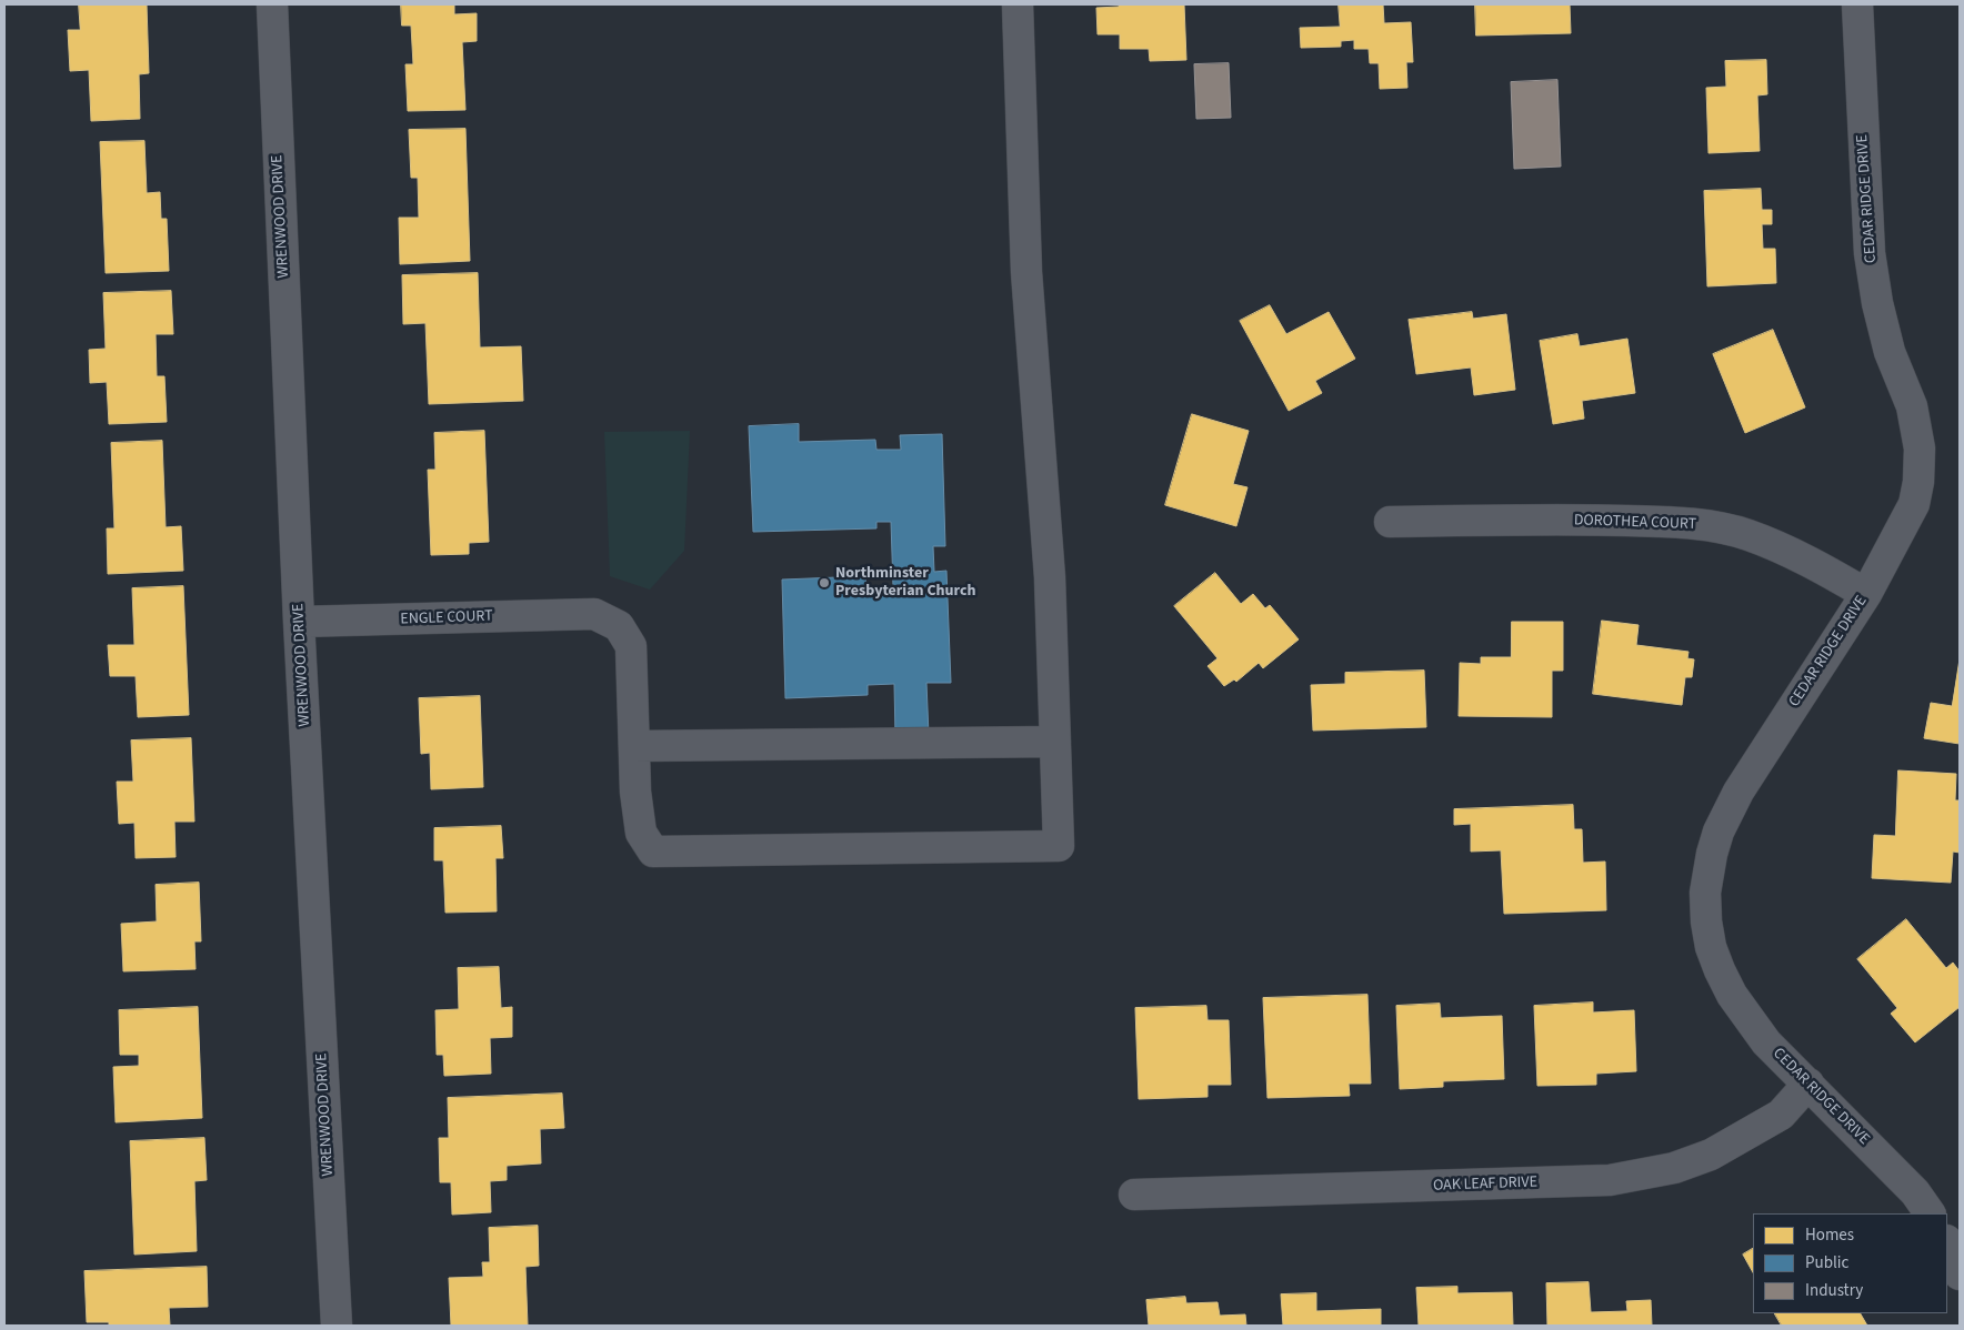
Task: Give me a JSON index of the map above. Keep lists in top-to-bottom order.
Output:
{
  "streets": {
    "street": [
      "CEDAR RIDGE DRIVE",
      "WRENWOOD DRIVE",
      "DOROTHEA COURT",
      "ENGLE COURT",
      "OAK LEAF DRIVE"
    ]
  },
  "crossings": [
    ["CEDAR RIDGE DRIVE", "DOROTHEA COURT"],
    ["CEDAR RIDGE DRIVE", "OAK LEAF DRIVE"],
    ["WRENWOOD DRIVE", "ENGLE COURT"]
  ],
  "places": ["Northminster Presbyterian Church"],
  "legend": ["Homes", "Public", "Industry"]
}
